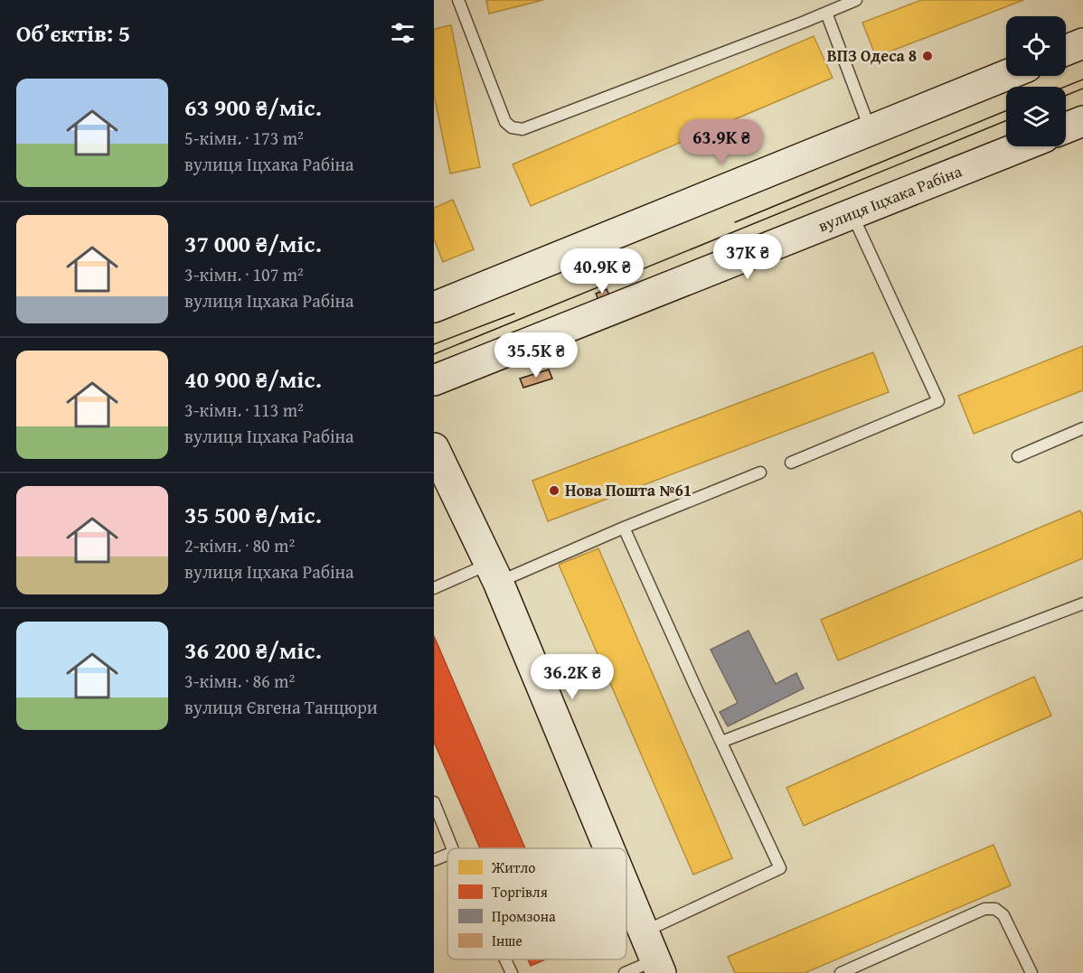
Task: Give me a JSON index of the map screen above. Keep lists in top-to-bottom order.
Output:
{
  "streets": {
    "main road": ["вулиця Іцхака Рабіна"]
  },
  "places": ["ВПЗ Одеса 8", "Нова Пошта №61"],
  "legend": [
    "Житло",
    "Торгівля",
    "Промзона",
    "Інше"
  ],
  "page": {
    "heading": "Об’єктів: 5",
    "list": [
      {
        "name": "63 900 ₴/міс.",
        "note": "5-кімн. · 173 m² · вулиця Іцхака Рабіна"
      },
      {
        "name": "37 000 ₴/міс.",
        "note": "3-кімн. · 107 m² · вулиця Іцхака Рабіна"
      },
      {
        "name": "40 900 ₴/міс.",
        "note": "3-кімн. · 113 m² · вулиця Іцхака Рабіна"
      },
      {
        "name": "35 500 ₴/міс.",
        "note": "2-кімн. · 80 m² · вулиця Іцхака Рабіна"
      },
      {
        "name": "36 200 ₴/міс.",
        "note": "3-кімн. · 86 m² · вулиця Євгена Танцюри"
      }
    ],
    "price": [
      "63.9K ₴",
      "37K ₴",
      "40.9K ₴",
      "35.5K ₴",
      "36.2K ₴"
    ]
  }
}
